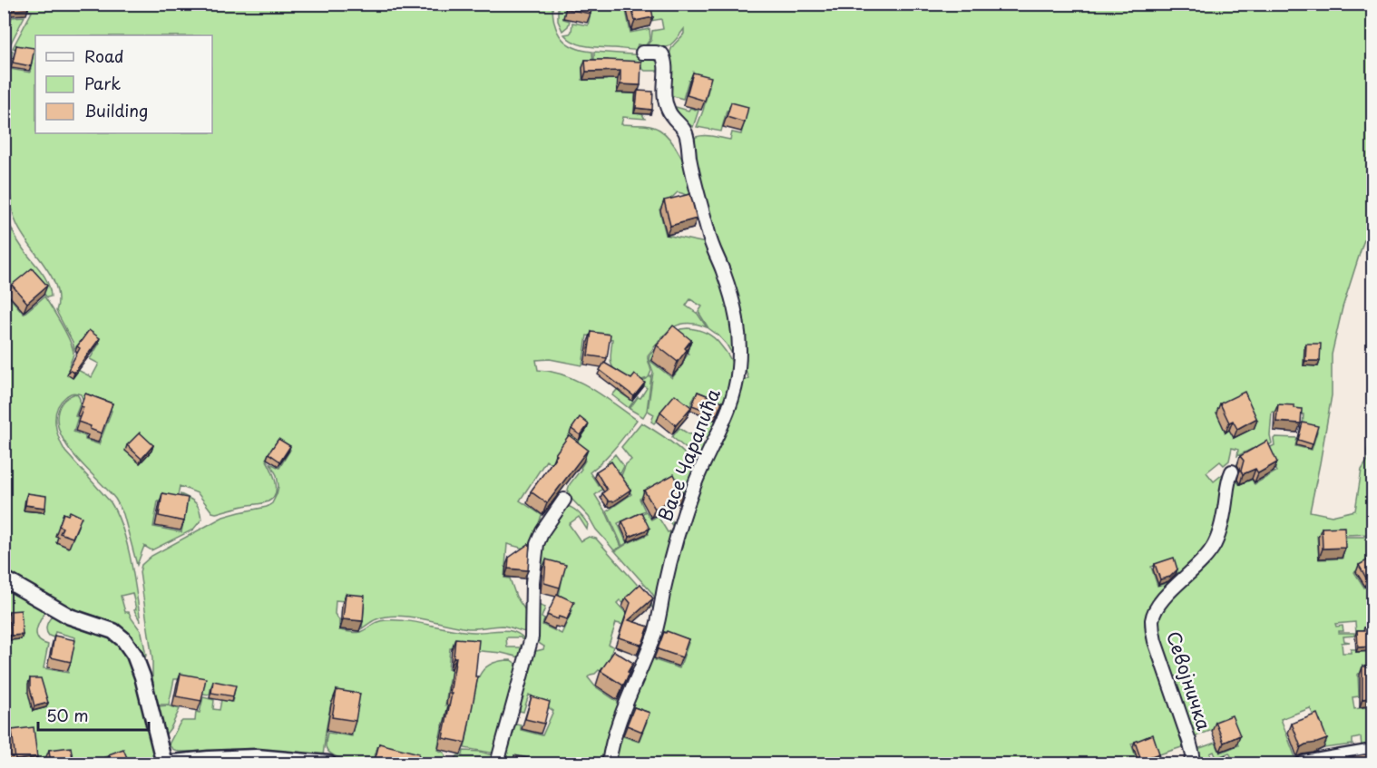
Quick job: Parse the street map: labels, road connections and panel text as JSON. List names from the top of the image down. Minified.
{"streets":{"street":["Васе Чарапића","Севојничка"]},"legend":["Road","Park","Building"],"scale_bar":"50 m"}
